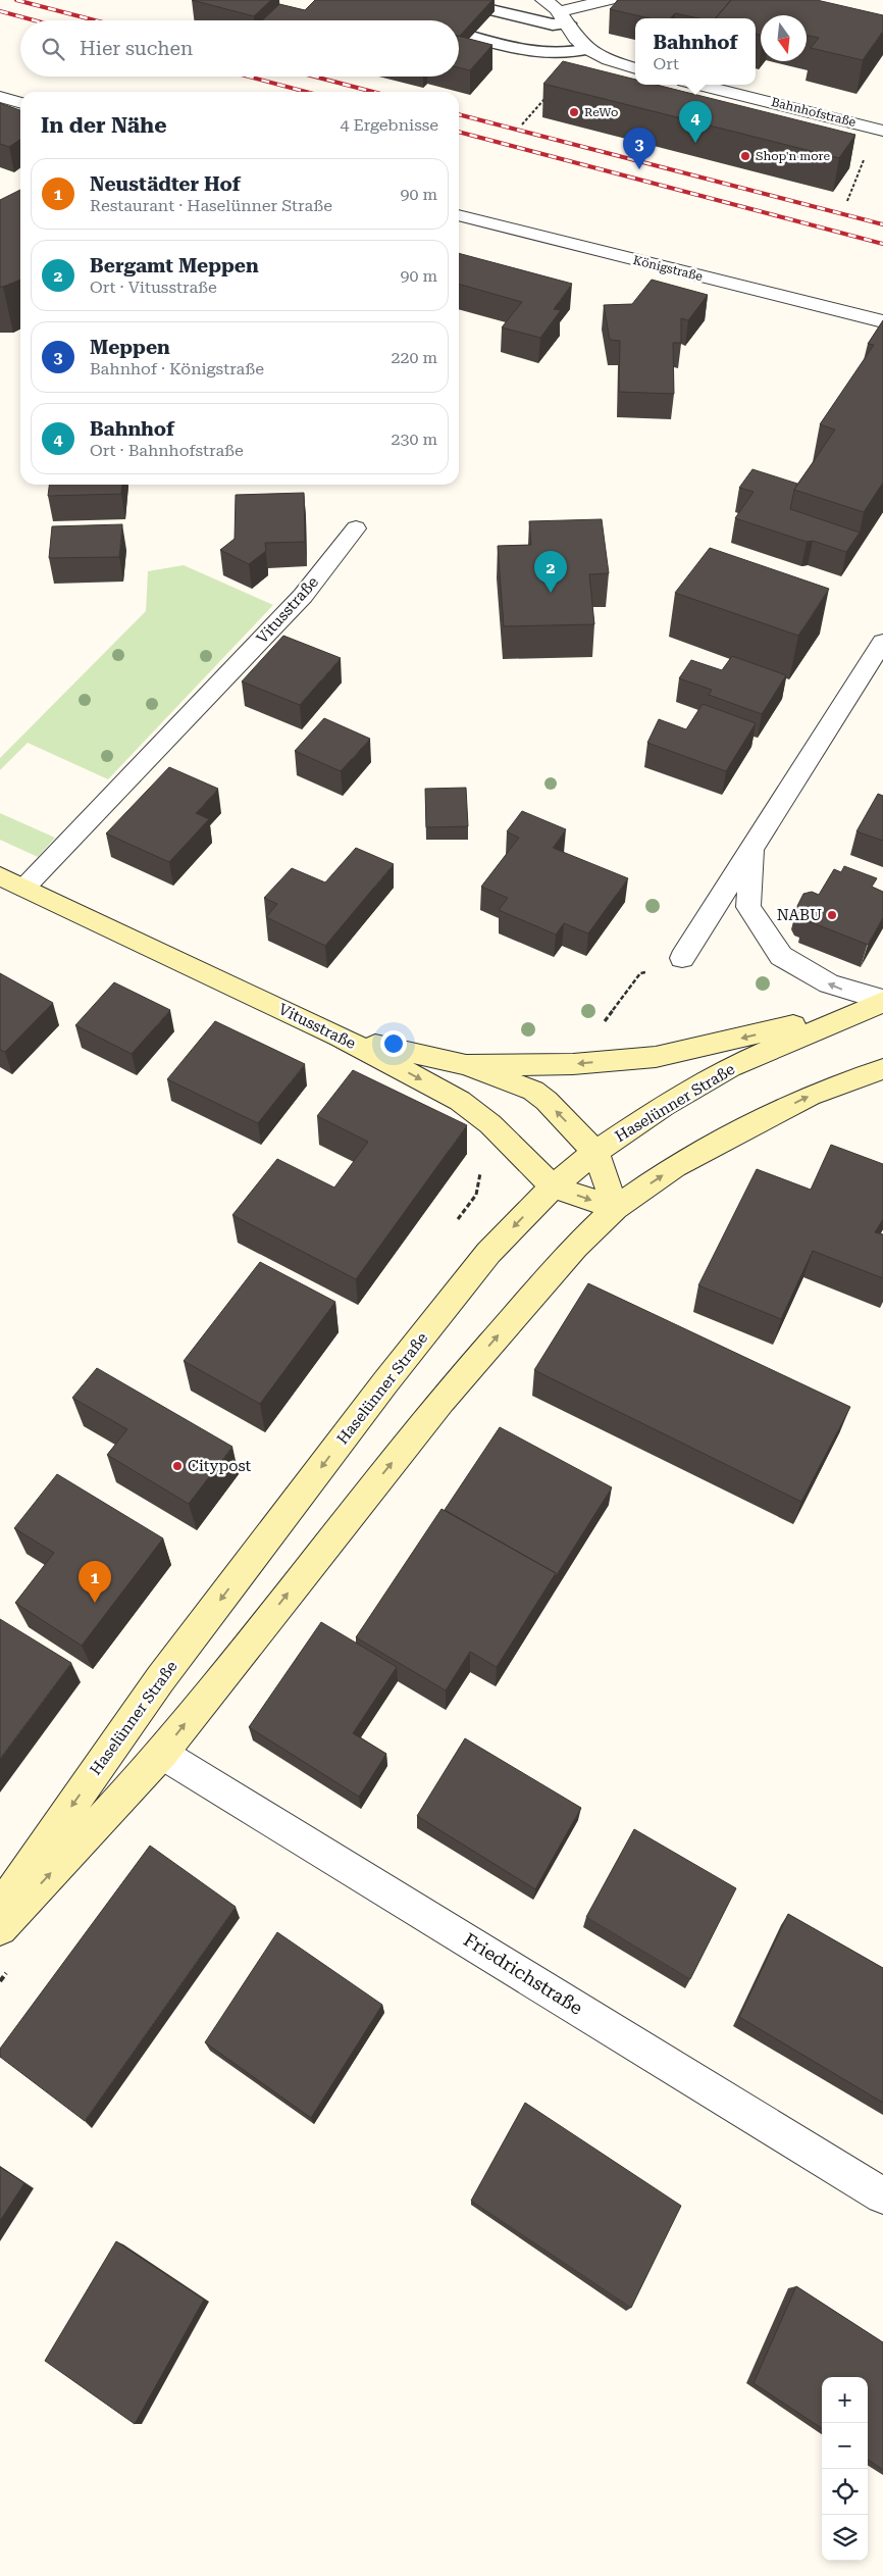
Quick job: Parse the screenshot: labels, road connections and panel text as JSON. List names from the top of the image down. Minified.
{"streets":{"street":["Bahnhofstraße","Königstraße","Vitusstraße","Haselünner Straße","Friedrichstraße"]},"crossings":[["Vitusstraße","Haselünner Straße"]],"places":["ReWo","Shop'n more","NABU","Citypost"],"north":"bottom","page":{"popup":["Bahnhof","Ort"],"search":"Hier suchen","heading":["In der Nähe","4 Ergebnisse"],"pins":["4","3","2","1"],"list":[{"mark":"1","name":"Neustädter Hof","note":"Restaurant · Haselünner Straße","value":"90 m"},{"mark":"2","name":"Bergamt Meppen","note":"Ort · Vitusstraße","value":"90 m"},{"mark":"3","name":"Meppen","note":"Bahnhof · Königstraße","value":"220 m"},{"mark":"4","name":"Bahnhof","note":"Ort · Bahnhofstraße","value":"230 m"}],"map_buttons":["+","−"]}}
